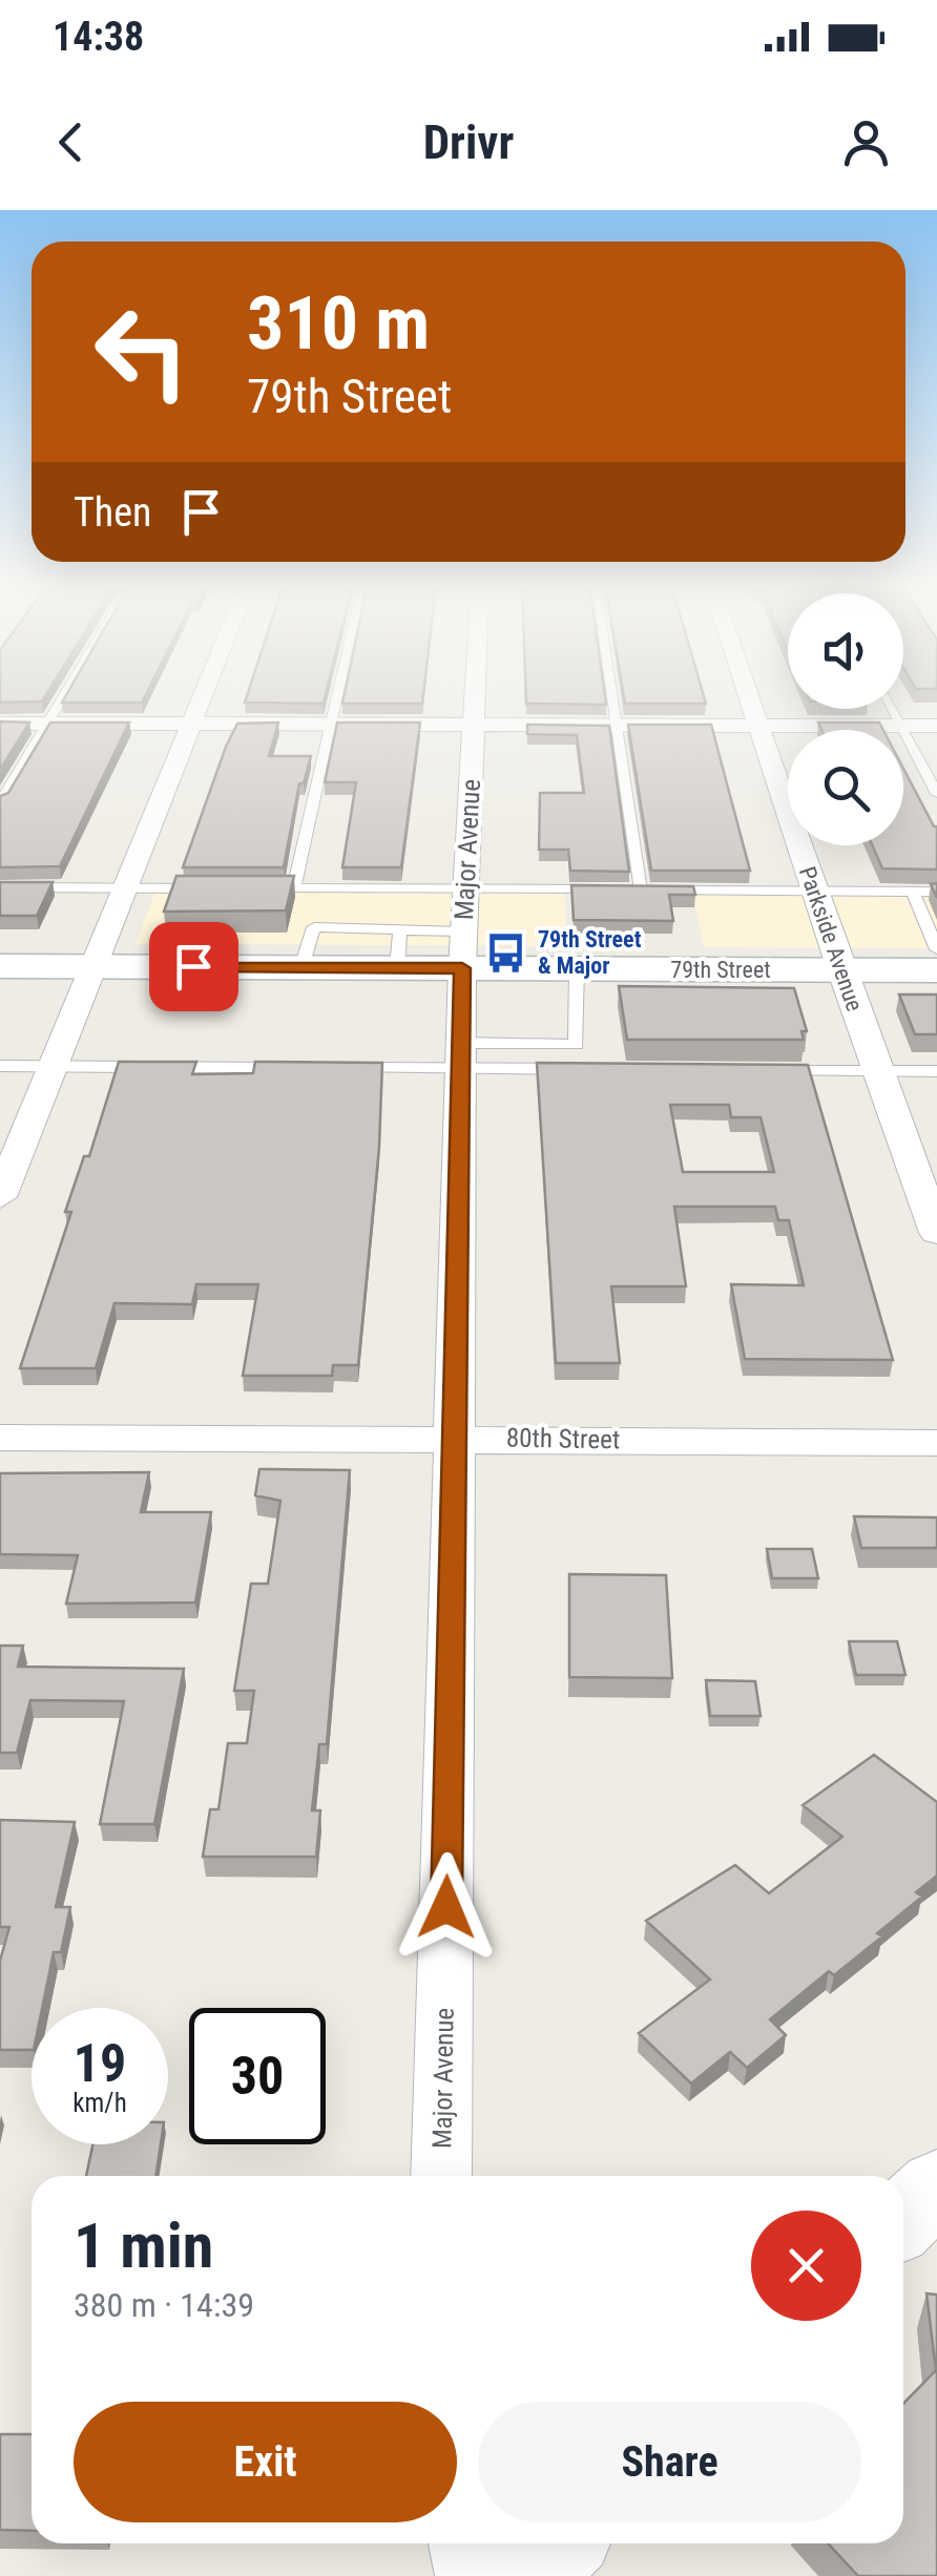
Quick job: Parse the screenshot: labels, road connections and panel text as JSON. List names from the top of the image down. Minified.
{"streets":{"main road":["79th Street"],"street":["Major Avenue","Parkside Avenue","80th Street"]},"crossings":[["Major Avenue","79th Street"],["Major Avenue","80th Street"],["Parkside Avenue","79th Street"]],"places":{"bus stop":["79th Street & Major"]},"page":{"status":"14:38","header":"Drivr","turn":["310 m","79th Street"],"then":"Then","speed":"19 km/h","limit":"30","heading":["1 min","380 m · 14:39"],"buttons":["Exit","Share"]}}
